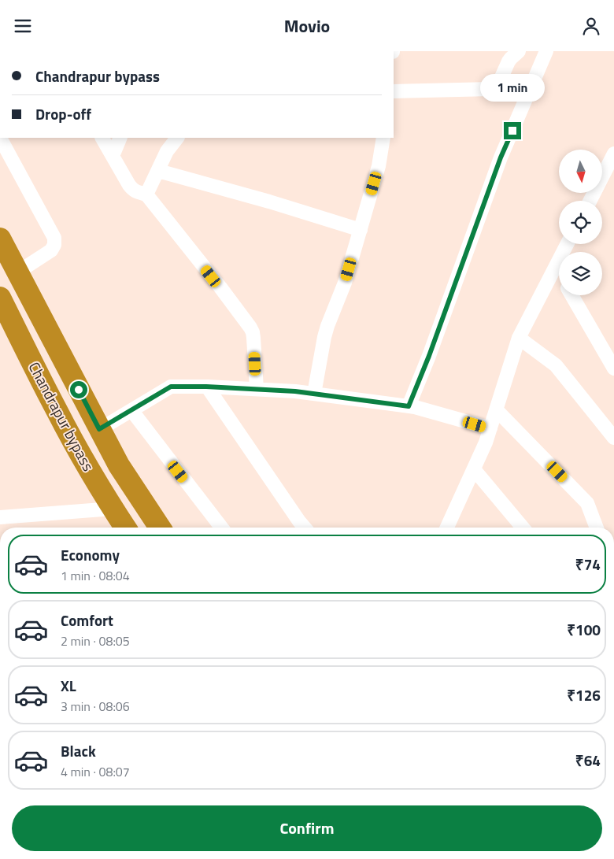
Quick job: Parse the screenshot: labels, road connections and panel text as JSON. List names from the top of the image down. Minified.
{"streets":{"highway":["Chandrapur bypass"]},"north":"bottom","page":{"header":"Movio","banner":["Chandrapur bypass","Drop-off"],"bubble":"1 min","list":[{"name":"Economy","note":"1 min · 08:04","value":"₹74"},{"name":"Comfort","note":"2 min · 08:05","value":"₹100"},{"name":"XL","note":"3 min · 08:06","value":"₹126"},{"name":"Black","note":"4 min · 08:07","value":"₹64"}],"buttons":"Confirm"}}
